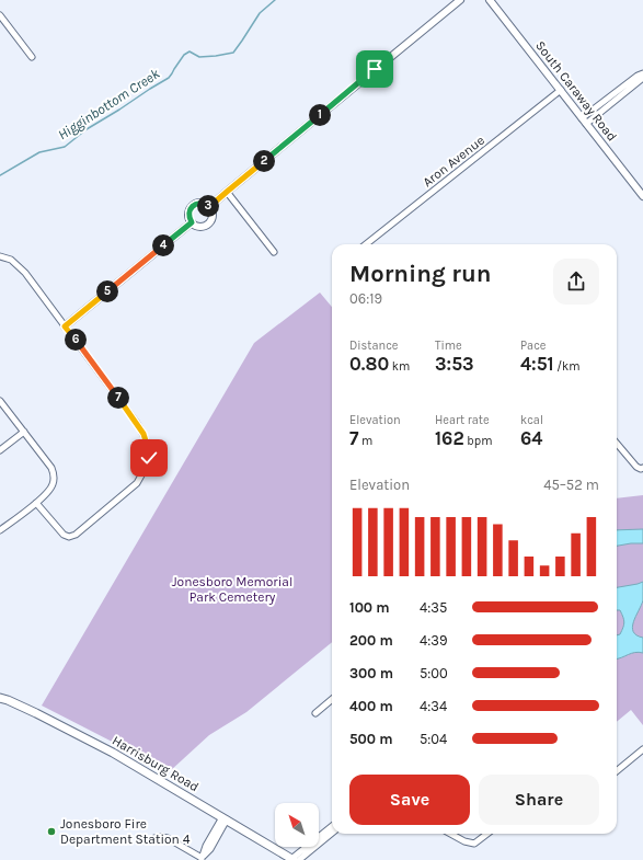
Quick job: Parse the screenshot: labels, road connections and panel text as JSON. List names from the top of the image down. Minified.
{"streets":{"main road":["Harrisburg Road"],"street":["South Caraway Road","Aron Avenue"]},"crossings":[["South Caraway Road","Aron Avenue"]],"water":["Higginbottom Creek"],"parks":["Jonesboro Memorial Park Cemetery"],"places":["Jonesboro Fire Department Station 4"],"north":"top left","page":{"pins":["1","2","3","4","5","6","7"],"heading":["Morning run","06:19"],"stats":[["Distance","0.80 km"],["Time","3:53"],["Pace","4:51 /km"],["Elevation","7 m"],["Heart rate","162 bpm"],["kcal","64"]],"chart":["Elevation","45–52 m"],"list":[{"name":"100 m","note":"4:35"},{"name":"200 m","note":"4:39"},{"name":"300 m","note":"5:00"},{"name":"400 m","note":"4:34"},{"name":"500 m","note":"5:04"}],"buttons":["Save","Share"]}}
